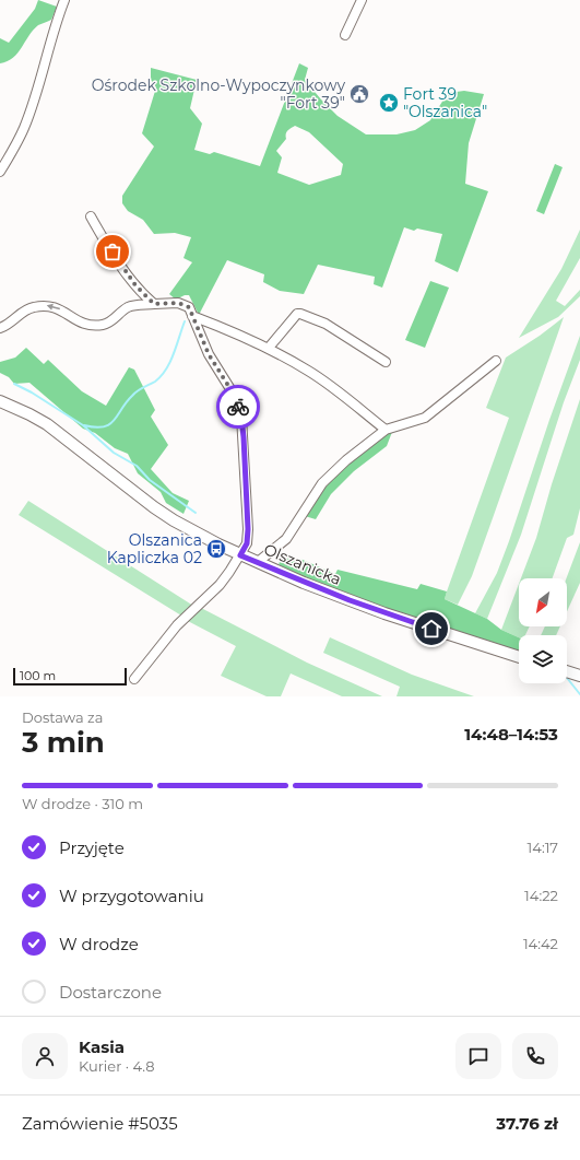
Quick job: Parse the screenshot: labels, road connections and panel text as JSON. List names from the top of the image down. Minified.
{"streets":{"street":["Olszanicka"]},"places":{"public building":["Ośrodek Szkolno-Wypoczynkowy \"Fort 39\""],"place":["Fort 39 \"Olszanica\""],"bus stop":["Olszanica Kapliczka 02"]},"scale_bar":"100 m","north":"bottom left","page":{"scale":"100 m","heading":["3 min","Dostawa za","14:48–14:53"],"panel":["Kasia","Kurier · 4.8","Zamówienie #5035","37.76 zł"],"bar":"W drodze · 310 m","list":[["Przyjęte","14:17"],["W przygotowaniu","14:22"],["W drodze","14:42"],"Dostarczone"]}}
